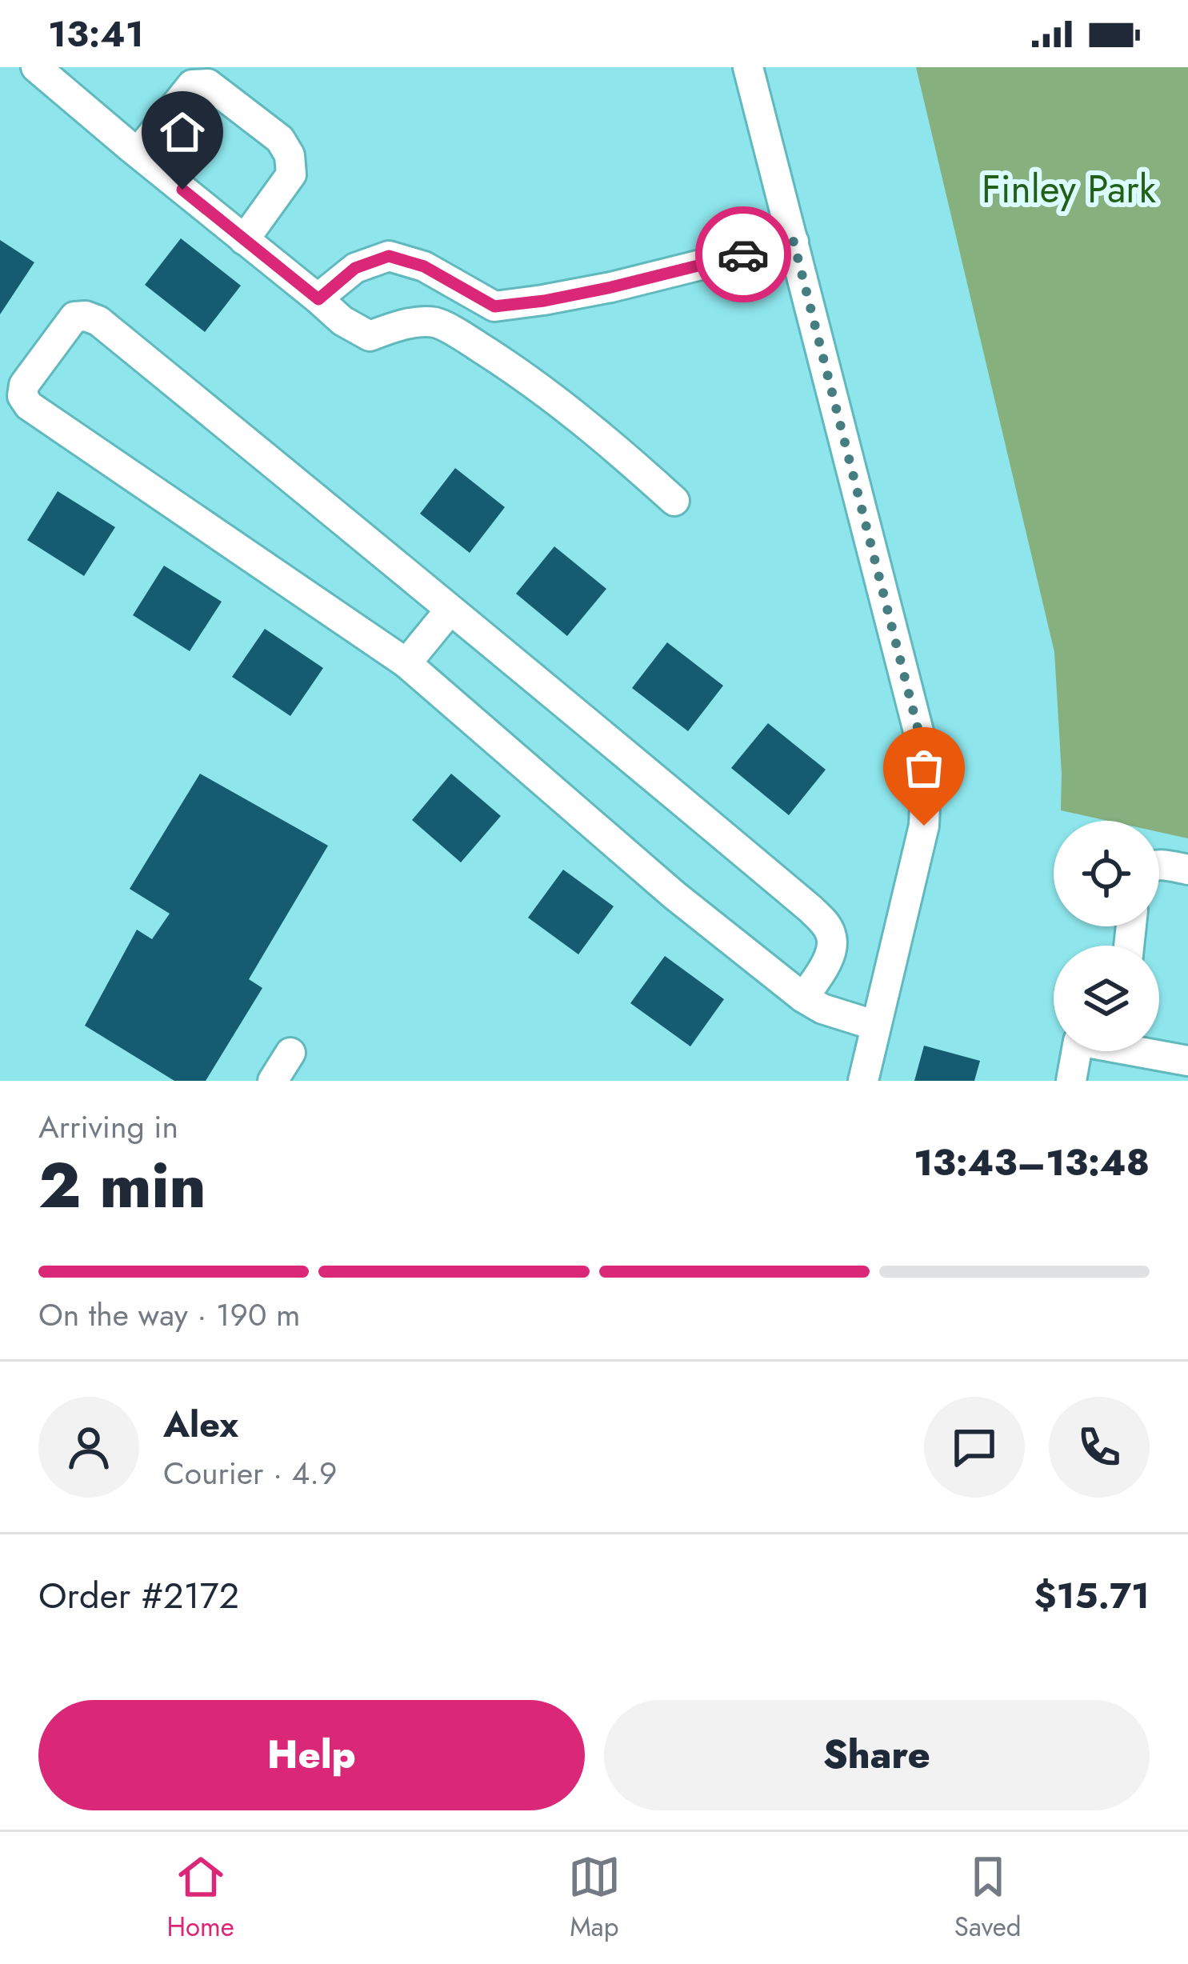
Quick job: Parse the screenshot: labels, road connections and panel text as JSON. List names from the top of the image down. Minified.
{"parks":["Finley Park"],"page":{"status":"13:41","heading":["2 min","Arriving in","13:43–13:48"],"panel":["Alex","Courier · 4.9","Order #2172","$15.71"],"bar":"On the way · 190 m","buttons":["Help","Share"],"tabs":["Home","Map","Saved"]}}
